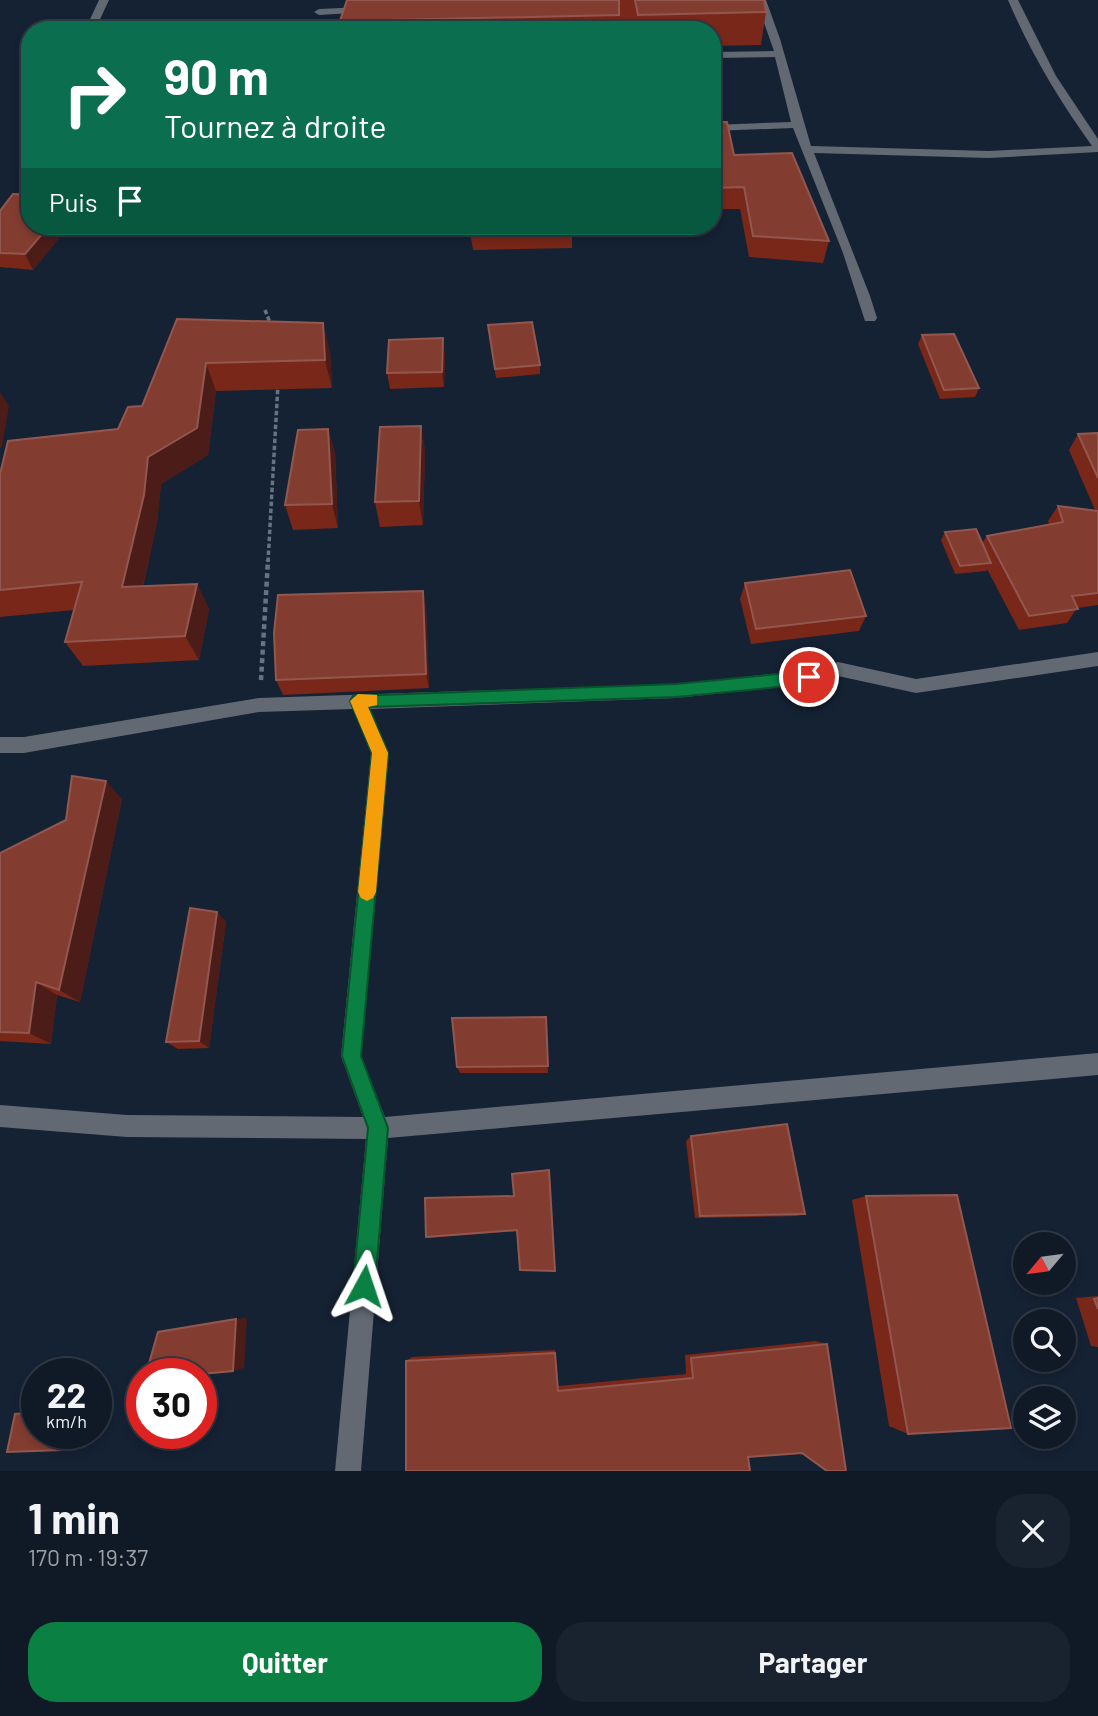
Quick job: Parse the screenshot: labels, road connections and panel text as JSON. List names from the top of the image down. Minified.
{"north":"bottom left","page":{"turn":["90 m","Tournez à droite"],"then":"Puis","speed":"22 km/h","limit":"30","heading":["1 min","170 m · 19:37"],"buttons":["Quitter","Partager"]}}
